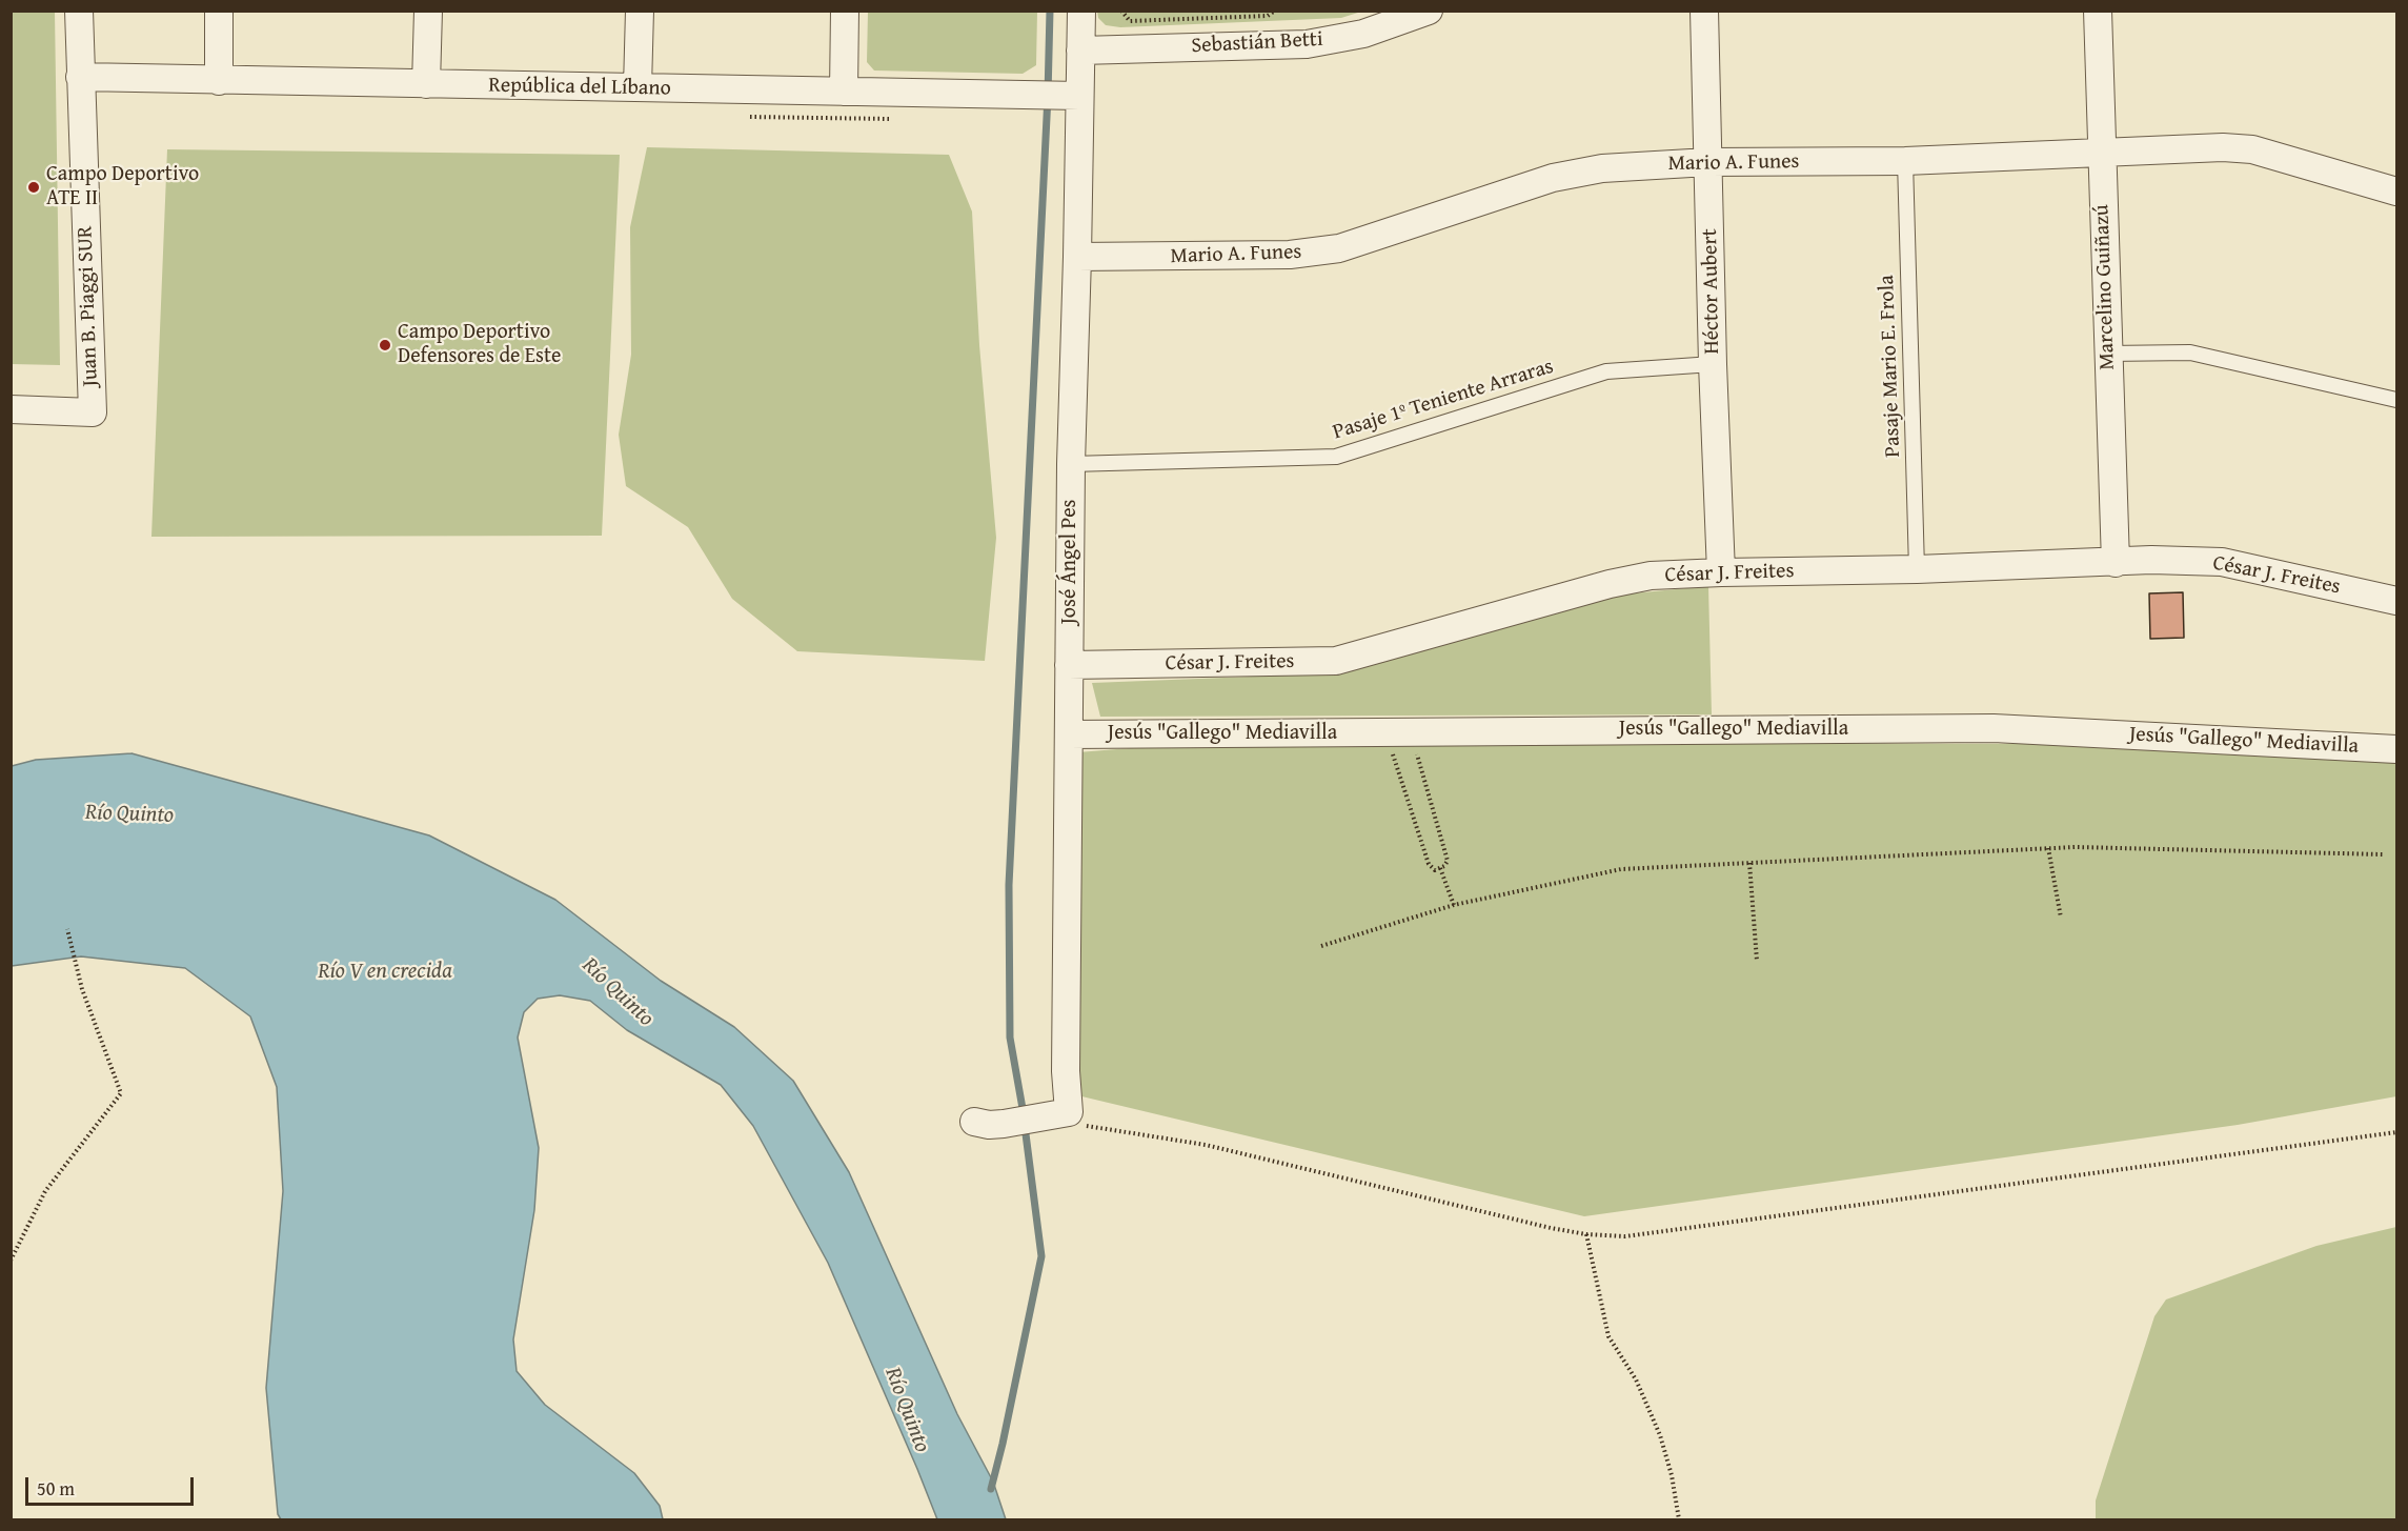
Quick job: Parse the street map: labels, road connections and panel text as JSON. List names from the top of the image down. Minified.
{"streets":{"street":["Sebastián Betti","República del Líbano","Mario A. Funes","Marcelino Guiñazú","Héctor Aubert","Juan B. Piaggi SUR","José Ángel Pes","César J. Freites","Jesús \"Gallego\" Mediavilla"],"lane":["Pasaje Mario E. Frola","Pasaje 1º Teniente Arraras"]},"crossings":[["Sebastián Betti","José Ángel Pes"],["República del Líbano","Juan B. Piaggi SUR"],["República del Líbano","José Ángel Pes"],["Mario A. Funes","Marcelino Guiñazú"],["Mario A. Funes","Héctor Aubert"],["Mario A. Funes","Pasaje Mario E. Frola"],["Mario A. Funes","José Ángel Pes"],["Marcelino Guiñazú","César J. Freites"],["Héctor Aubert","Pasaje 1º Teniente Arraras"],["Héctor Aubert","César J. Freites"],["Pasaje Mario E. Frola","César J. Freites"],["Pasaje 1º Teniente Arraras","José Ángel Pes"],["José Ángel Pes","César J. Freites"],["José Ángel Pes","Jesús \"Gallego\" Mediavilla"]],"water":["Río Quinto","Río V en crecida"],"places":["Campo Deportivo ATE II","Campo Deportivo Defensores de Este"],"scale_bar":"50 m"}
